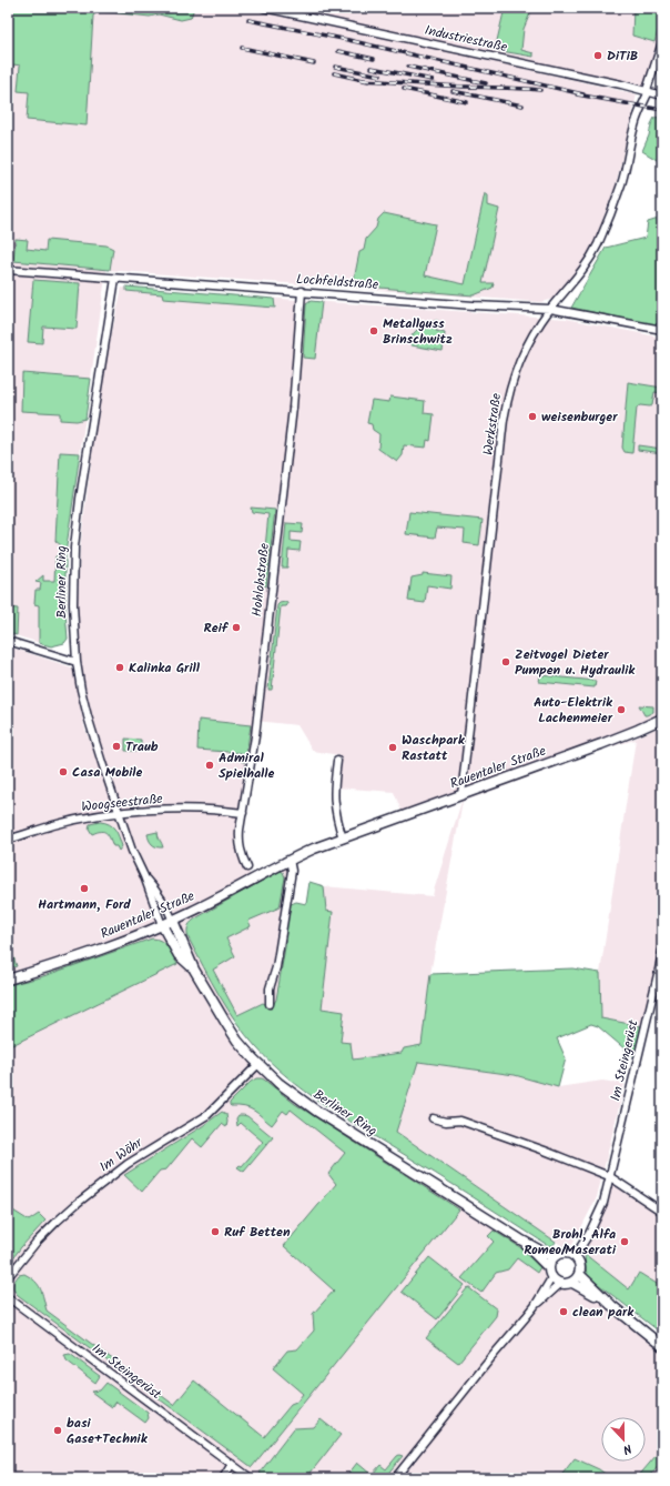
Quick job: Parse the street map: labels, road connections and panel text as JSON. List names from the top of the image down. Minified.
{"streets":{"street":["Industriestraße","Lochfeldstraße","Werkstraße","Hohlohstraße","Berliner Ring","Rauentaler Straße","Woogseestraße","Im Steingerüst","Im Wöhr"]},"crossings":[["Industriestraße","Werkstraße"],["Lochfeldstraße","Werkstraße"],["Lochfeldstraße","Hohlohstraße"],["Lochfeldstraße","Berliner Ring"],["Werkstraße","Rauentaler Straße"],["Hohlohstraße","Woogseestraße"],["Berliner Ring","Rauentaler Straße"],["Berliner Ring","Woogseestraße"],["Berliner Ring","Im Steingerüst"],["Berliner Ring","Im Wöhr"]],"places":["DiTiB","Metallguss Brinschwitz","weisenburger","Reif","Zeitvogel Dieter Pumpen u. Hydraulik","Kalinka Grill","Auto-Elektrik Lachenmeier","Traub","Waschpark Rastatt","Admiral Spielhalle","Casa Mobile","Hartmann, Ford","Ruf Betten","Brohl, Alfa Romeo/Maserati","clean park","basi Gase+Technik"],"north":"bottom"}
